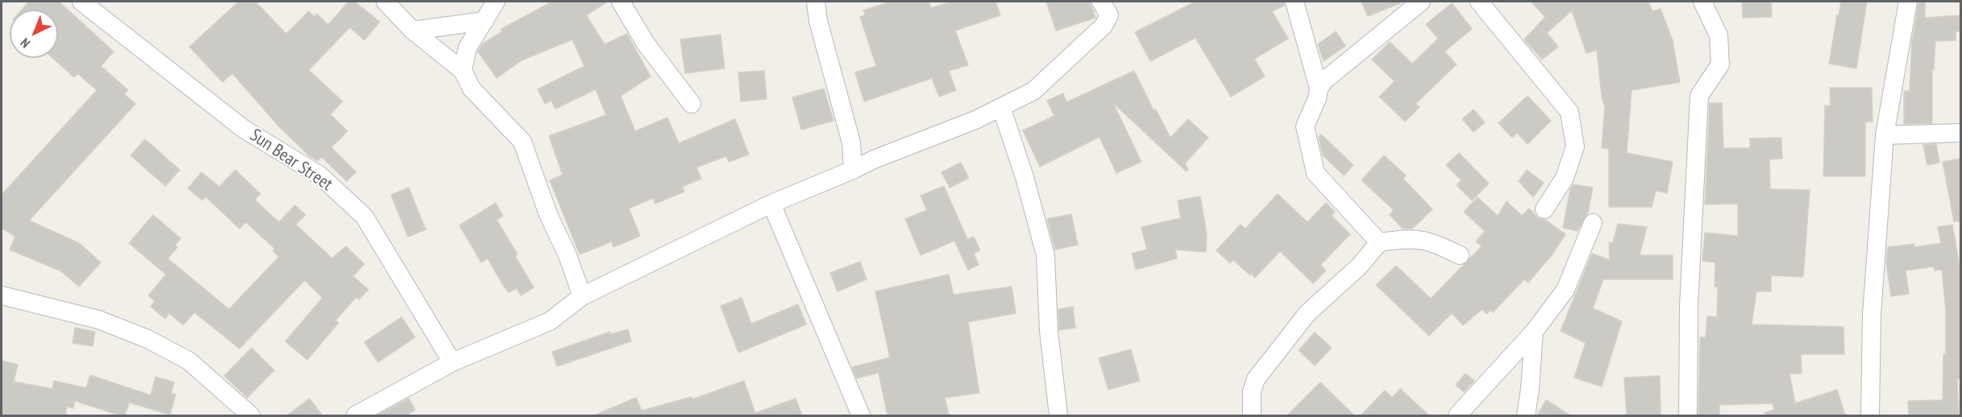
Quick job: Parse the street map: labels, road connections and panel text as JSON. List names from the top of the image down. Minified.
{"streets":{"street":["Sun Bear Street"]},"north":"bottom left"}
